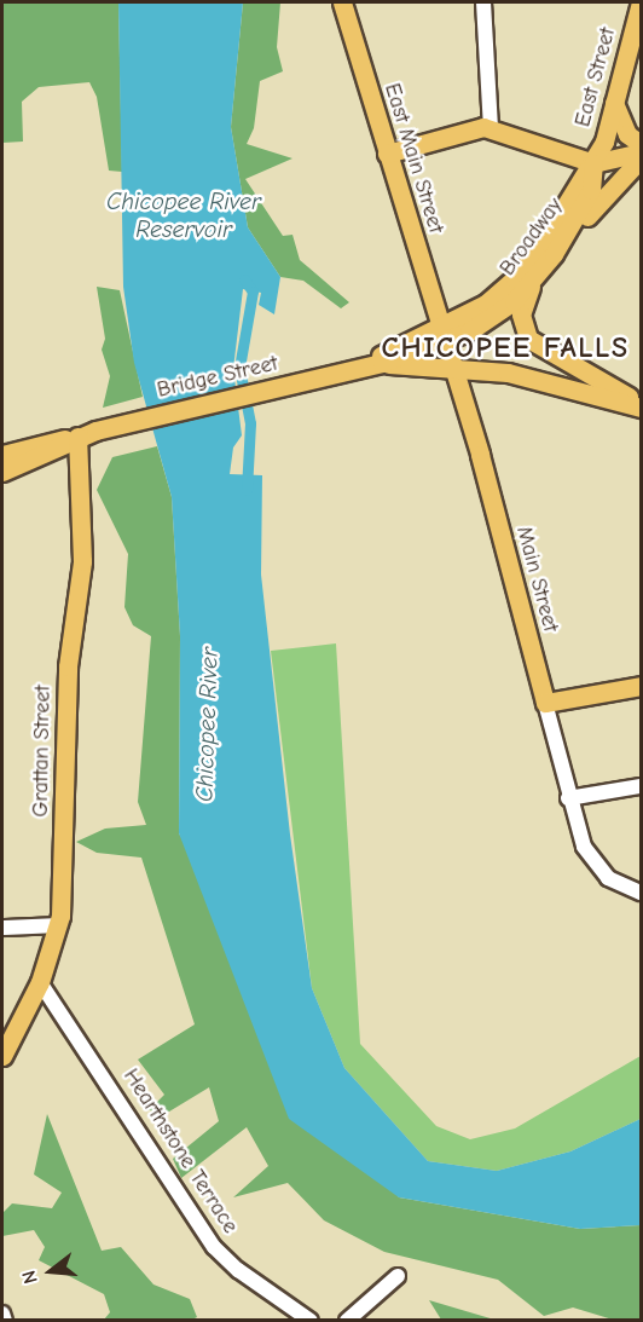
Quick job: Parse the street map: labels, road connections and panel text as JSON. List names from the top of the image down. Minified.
{"streets":{"main road":["East Street","East Main Street","Broadway","Bridge Street","Main Street","Grattan Street"],"street":["Hearthstone Terrace"]},"crossings":[["East Street","Broadway"],["East Main Street","Broadway"],["East Main Street","Bridge Street"],["East Main Street","Main Street"],["Broadway","Bridge Street"],["Broadway","Main Street"],["Bridge Street","Main Street"],["Bridge Street","Grattan Street"],["Grattan Street","Hearthstone Terrace"]],"districts":["CHICOPEE FALLS"],"water":["Chicopee River Reservoir","Chicopee River"],"north":"left"}
